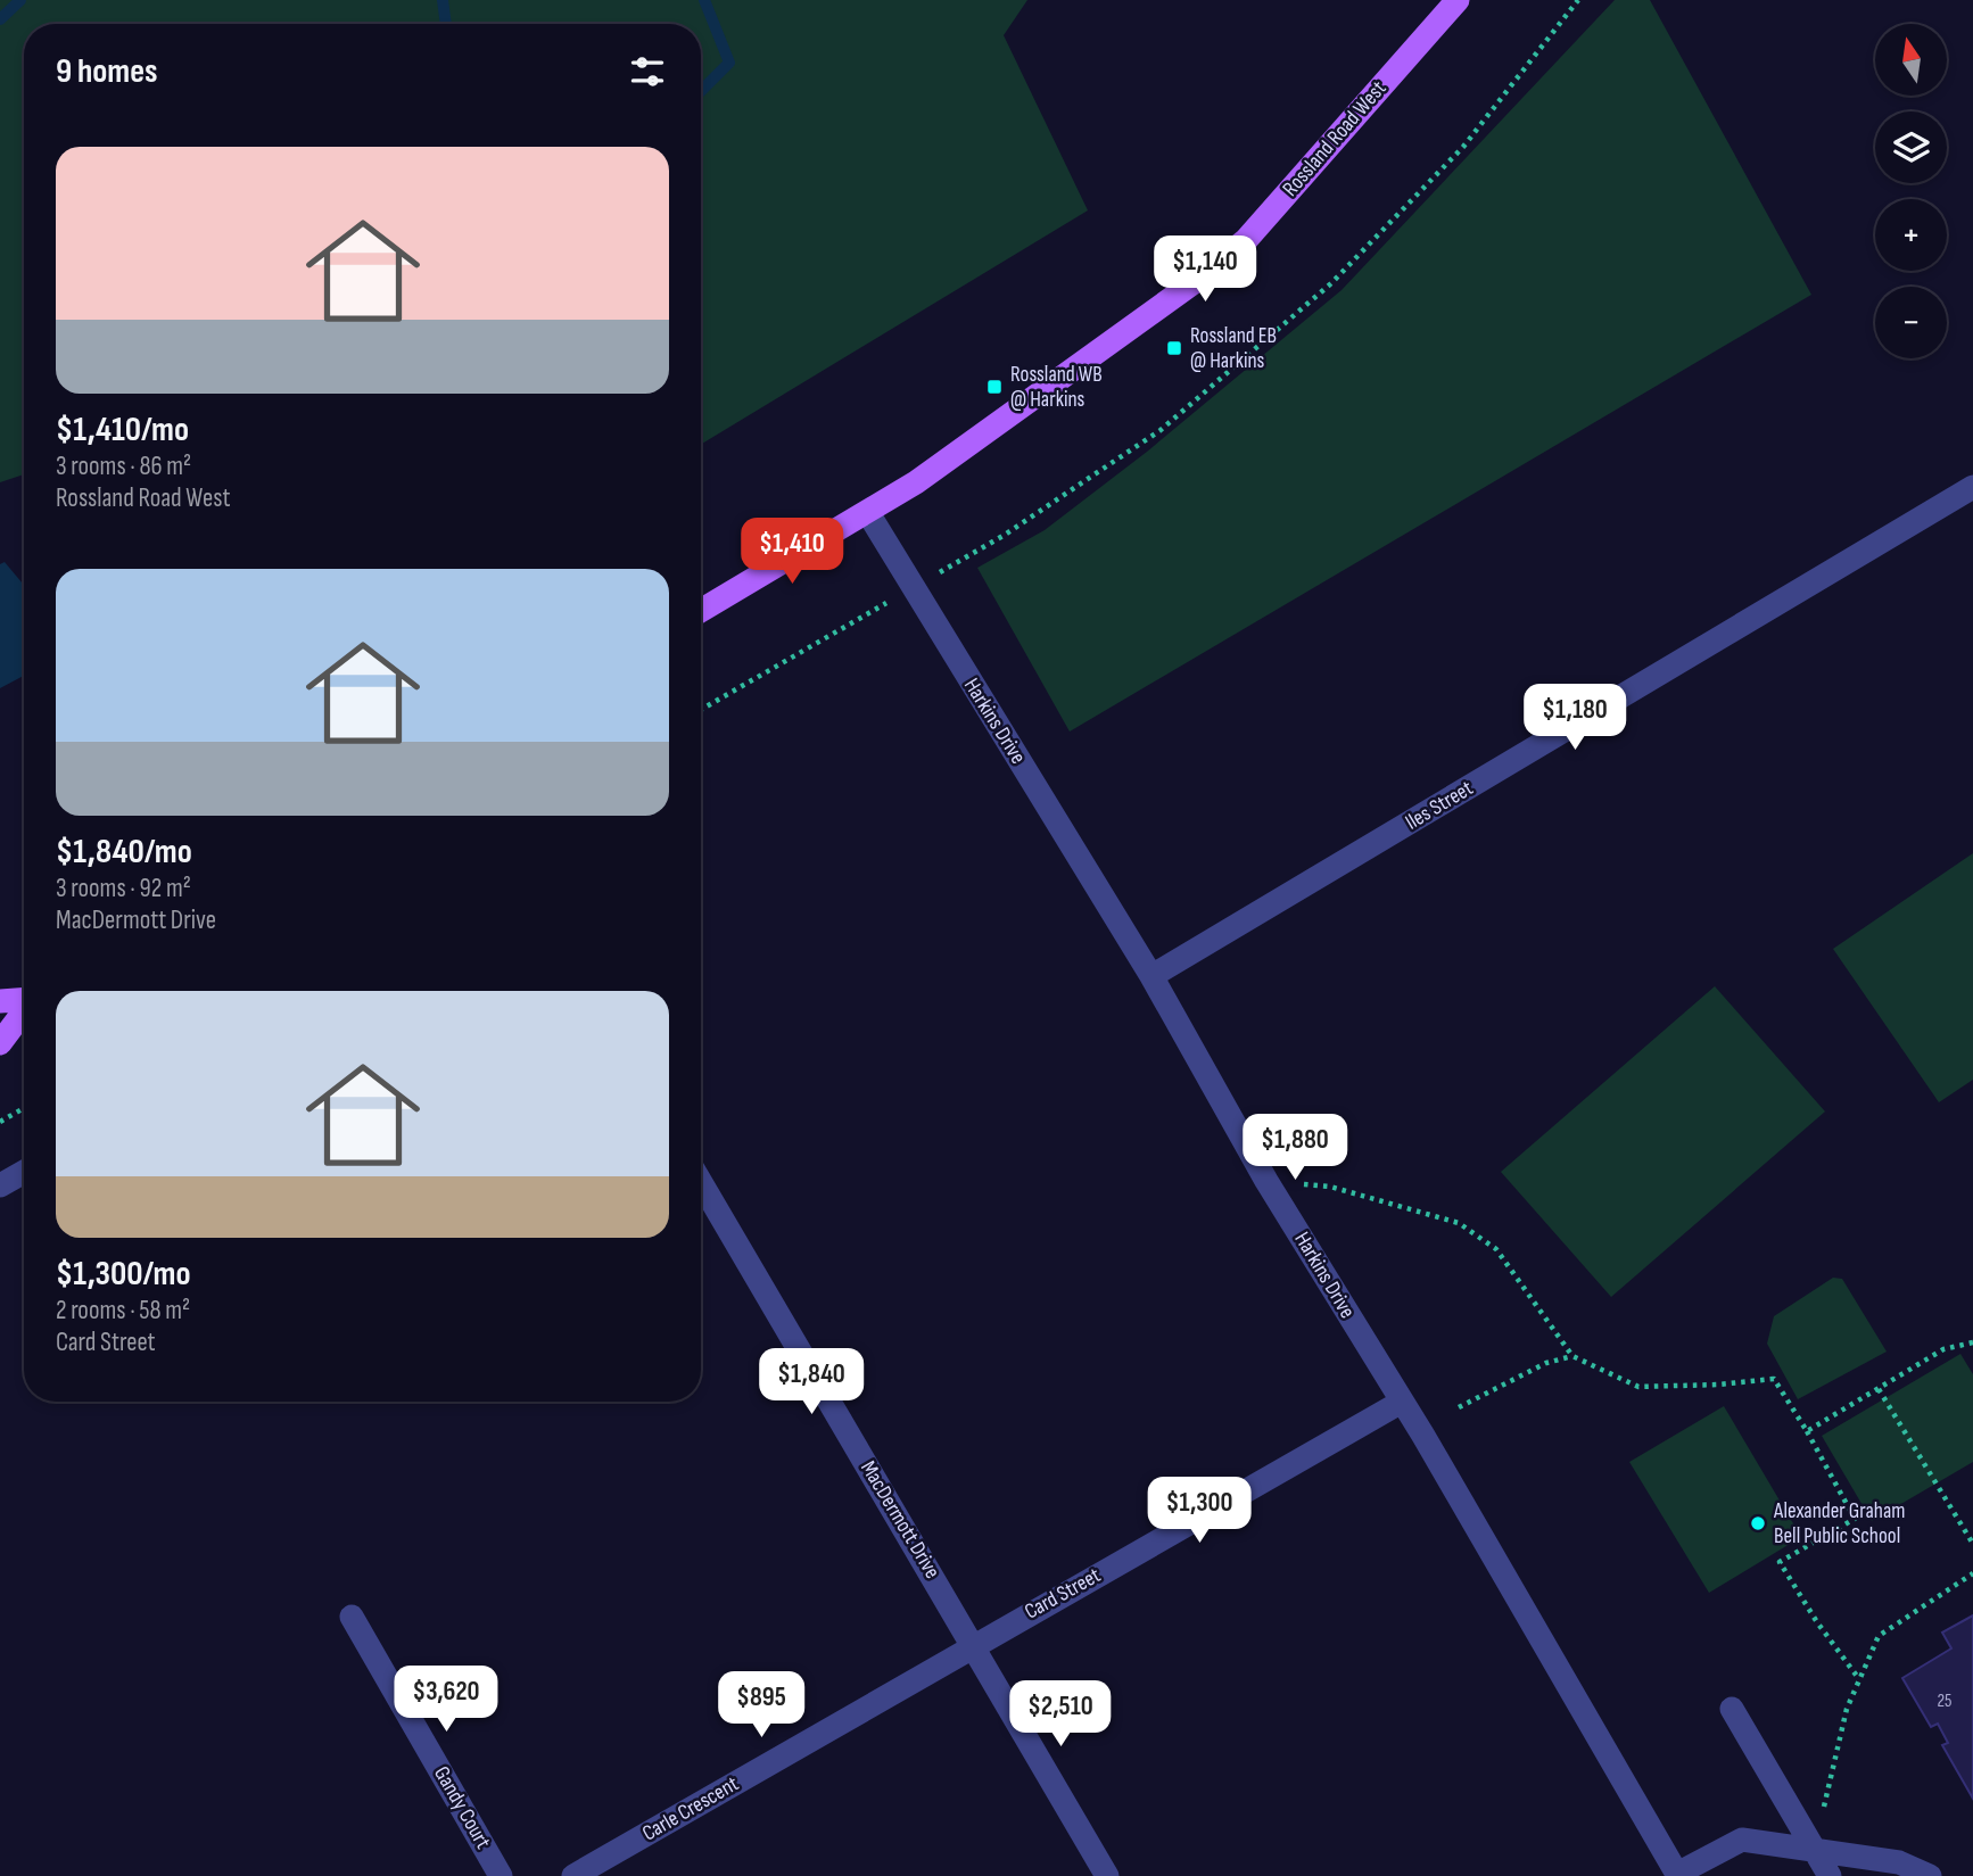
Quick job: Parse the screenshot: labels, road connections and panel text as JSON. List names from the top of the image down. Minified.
{"streets":{"main road":["Rossland Road West"],"street":["Harkins Drive","Iles Street","MacDermott Drive","Card Street","Gandy Court","Carle Crescent"]},"crossings":[["Rossland Road West","Harkins Drive"],["Harkins Drive","Iles Street"],["Harkins Drive","Card Street"],["MacDermott Drive","Card Street"],["MacDermott Drive","Carle Crescent"],["Card Street","Carle Crescent"]],"places":{"transit":["Rossland EB @ Harkins","Rossland WB @ Harkins"],"other":["Alexander Graham Bell Public School"]},"house_numbers":["25"],"north":"top","page":{"map_buttons":["+","−"],"heading":"9 homes","list":[{"name":"$1,410/mo","note":"3 rooms · 86 m² · Rossland Road West"},{"name":"$1,840/mo","note":"3 rooms · 92 m² · MacDermott Drive"},{"name":"$1,300/mo","note":"2 rooms · 58 m² · Card Street"}],"price":["$1,140","$1,410","$1,180","$1,880","$1,840","$1,300","$3,620","$895","$2,510"]}}
